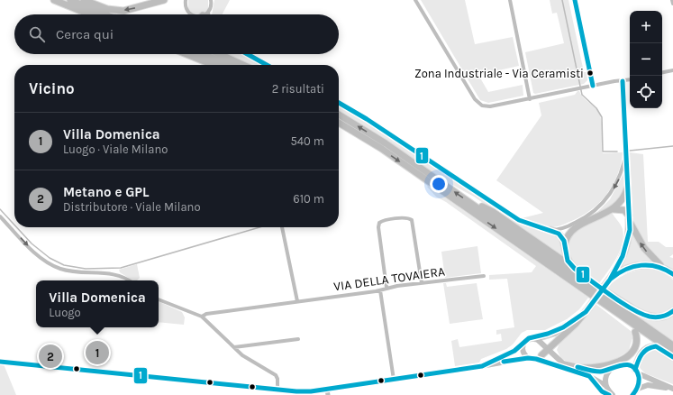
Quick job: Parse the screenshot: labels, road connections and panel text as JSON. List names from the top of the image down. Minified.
{"streets":{"street":["VIA DELLA TOVAIERA"]},"places":["Zona Industriale - Via Ceramisti"],"lines":["transit line 1"],"page":{"map_buttons":["+","−"],"search":"Cerca qui","heading":["Vicino","2 risultati"],"list":[{"mark":"1","name":"Villa Domenica","note":"Luogo · Viale Milano","value":"540 m"},{"mark":"2","name":"Metano e GPL","note":"Distributore · Viale Milano","value":"610 m"}],"popup":["Villa Domenica","Luogo"],"pins":["1","2"]}}
